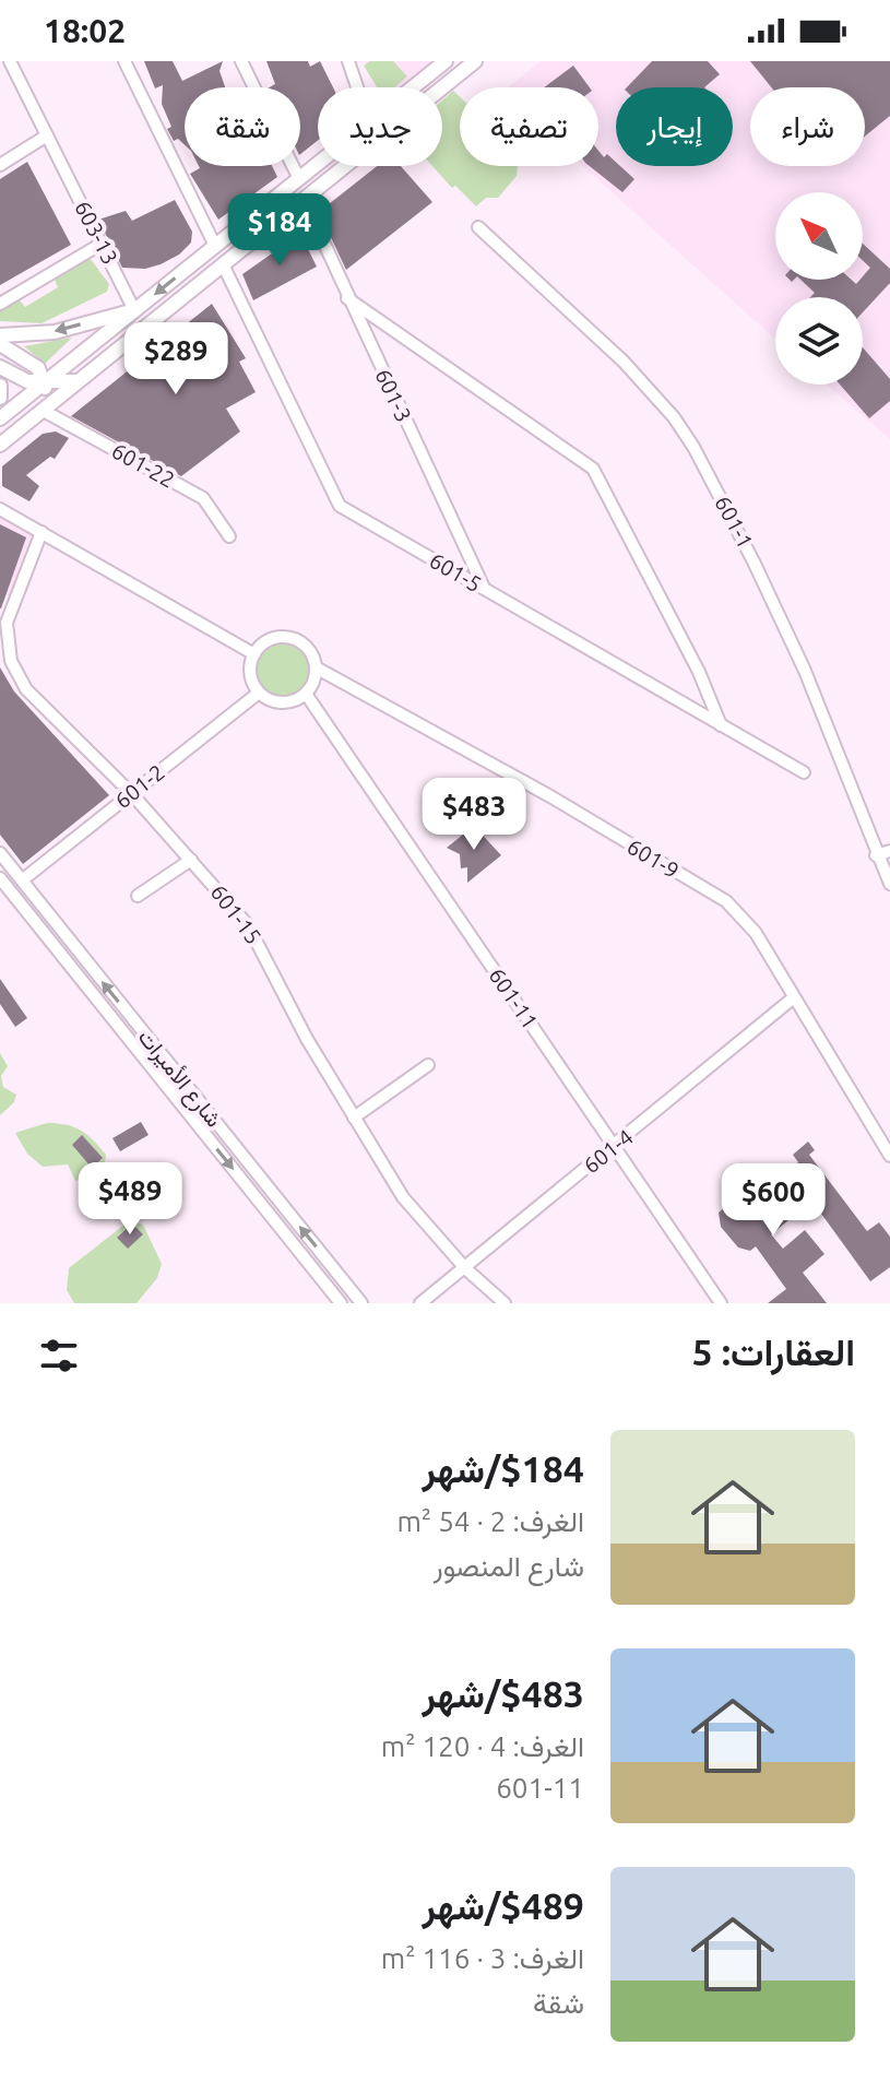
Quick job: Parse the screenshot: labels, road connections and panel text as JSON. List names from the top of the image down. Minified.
{"streets":{"street":["603-13","601-3","601-22","601-1","601-5","601-2","601-9","601-15","601-11","شارع الأميرات","601-4"]},"crossings":[["601-3","601-5"],["601-2","601-9"],["601-2","601-15"],["601-2","601-11"],["601-2","شارع الأميرات"],["601-9","601-11"],["601-9","601-4"],["601-15","601-4"],["601-11","601-4"]],"north":"top left","page":{"status":"18:02","chip":["شراء","إيجار","تصفية","جديد","شقة"],"price":["$184","$289","$483","$489","$600"],"heading":"العقارات: 5","list":[{"name":"$184/شهر","note":"الغرف: 2 · 54 m² · شارع المنصور"},{"name":"$483/شهر","note":"الغرف: 4 · 120 m² · 601-11"},{"name":"$489/شهر","note":"الغرف: 3 · 116 m² · شقة"}]}}
